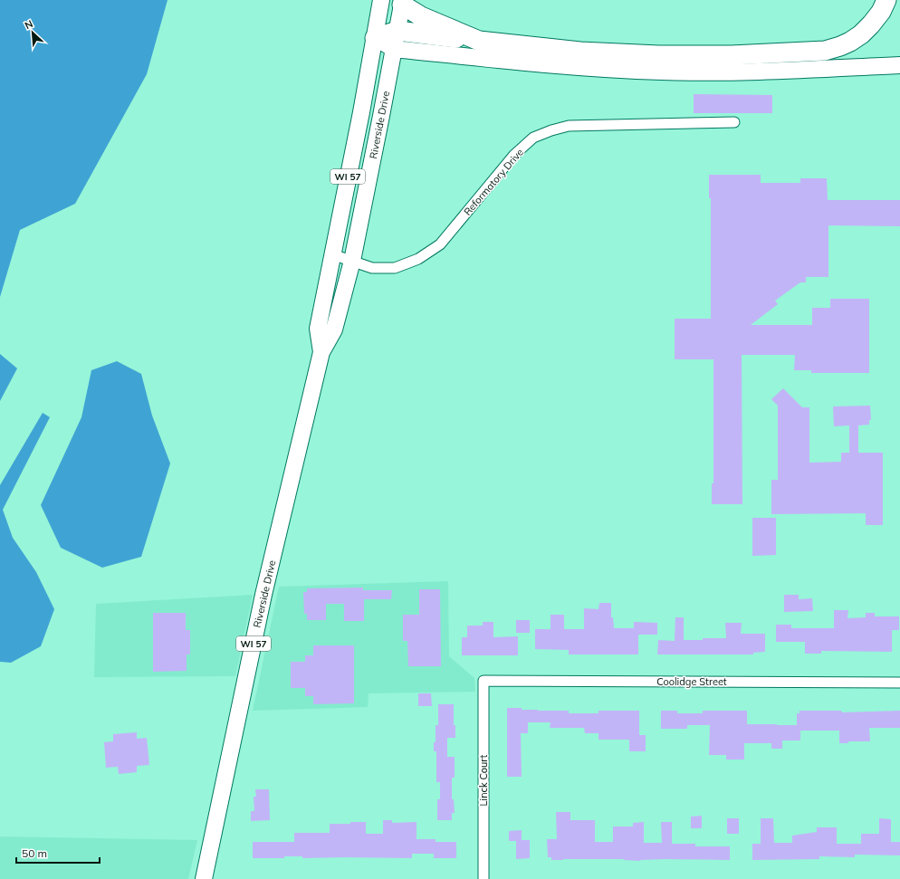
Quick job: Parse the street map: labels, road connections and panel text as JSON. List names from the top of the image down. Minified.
{"streets":{"main road":["Riverside Drive","WI 57"],"street":["Reformatory Drive","Coolidge Street","Linck Court"]},"crossings":[["Riverside Drive","Reformatory Drive"],["Coolidge Street","Linck Court"]],"scale_bar":"50 m","north":"top left"}
